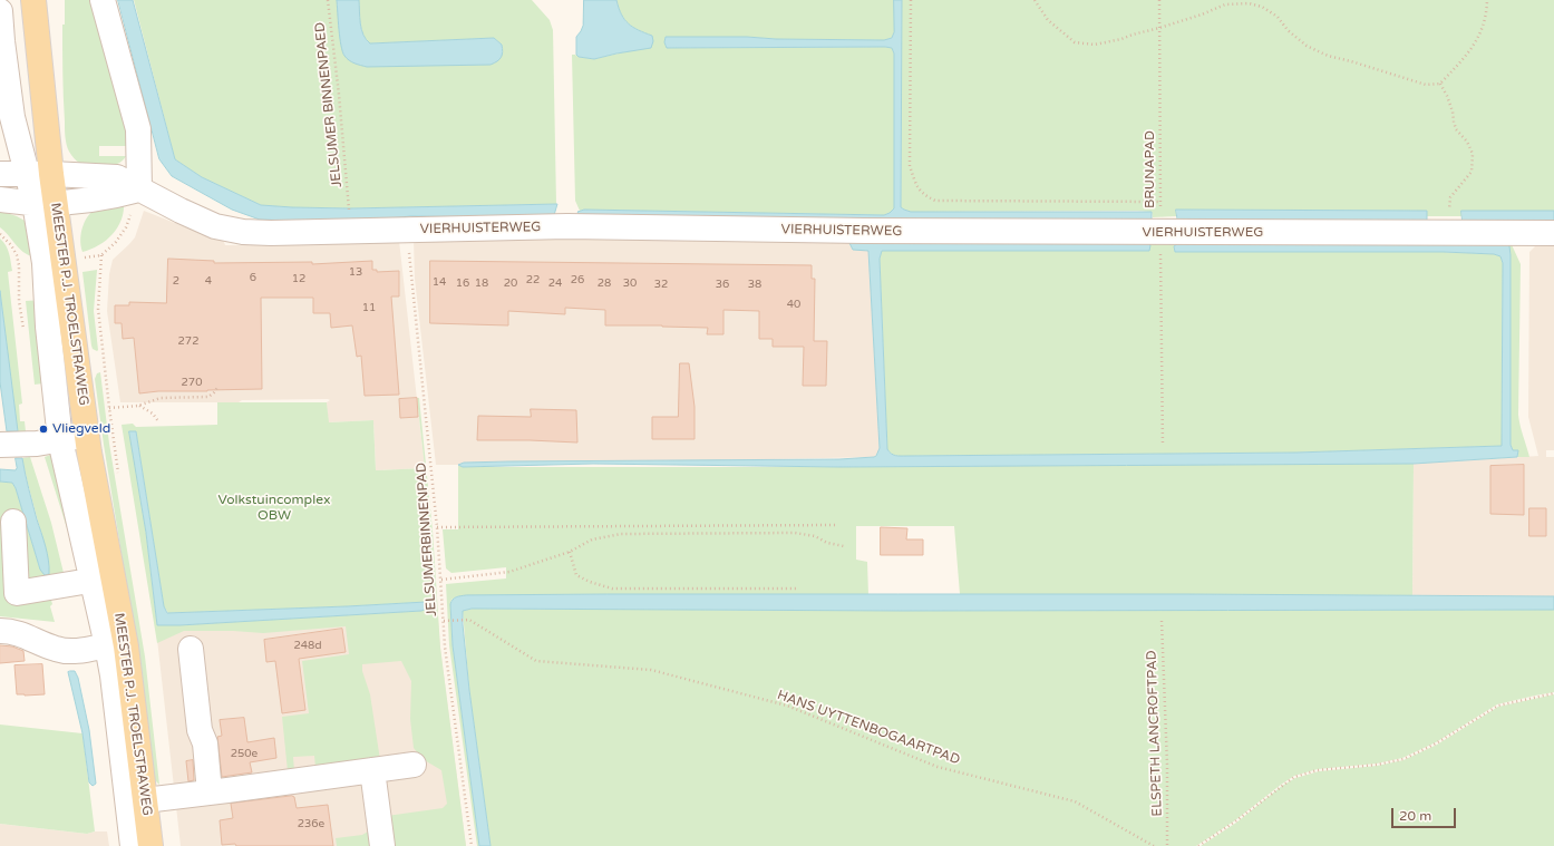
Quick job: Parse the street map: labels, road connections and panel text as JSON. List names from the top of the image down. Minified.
{"streets":{"main road":["MEESTER P.J. TROELSTRAWEG"],"street":["VIERHUISTERWEG"],"path":["JELSUMER BINNENPAED","BRUNAPAD","JELSUMERBINNENPAD","HANS UYTTENBOGAARTPAD","ELSPETH LANCROFTPAD"]},"crossings":[["BRUNAPAD","VIERHUISTERWEG"],["VIERHUISTERWEG","MEESTER P.J. TROELSTRAWEG"],["VIERHUISTERWEG","JELSUMERBINNENPAD"],["JELSUMERBINNENPAD","HANS UYTTENBOGAARTPAD"]],"parks":["Volkstuincomplex OBW"],"places":["Vliegveld"],"house_numbers":["13","6","12","22","26","2","4","14","16","18","20","24","28","30","32","36","38","40","11","272","270","248d","250e","236e"],"scale_bar":"20 m"}
